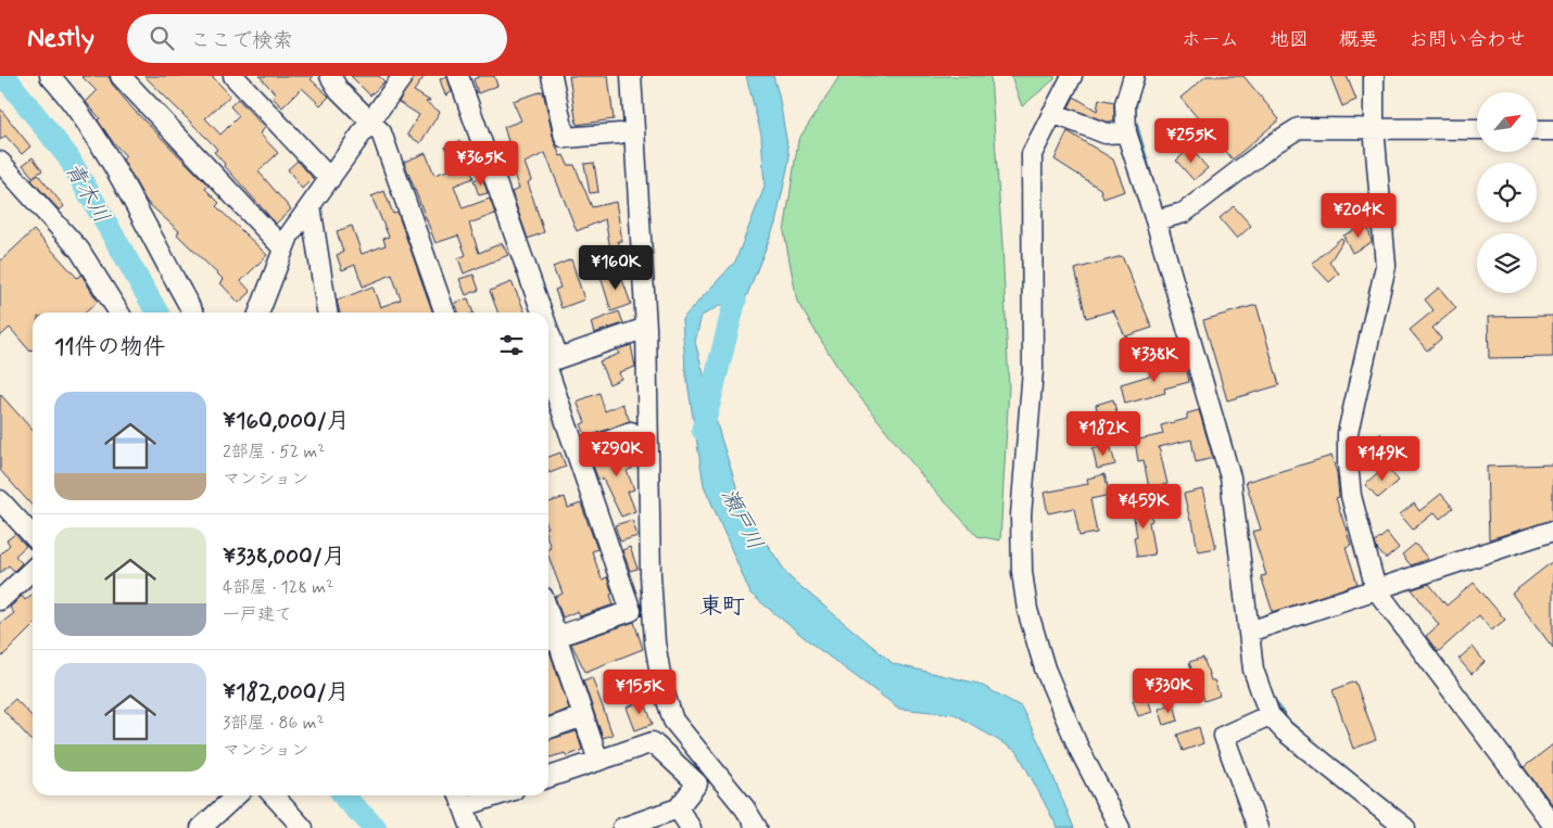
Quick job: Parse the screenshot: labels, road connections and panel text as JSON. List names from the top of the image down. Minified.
{"districts":["東町"],"water":["青木川","瀬戸川"],"north":"top right","page":{"header":"Nestly","search":"ここで検索","nav":["ホーム","地図","概要","お問い合わせ"],"price":["¥255K","¥365K","¥204K","¥160K","¥338K","¥182K","¥290K","¥149K","¥459K","¥330K","¥155K"],"heading":"11件の物件","list":[{"name":"¥160,000/月","note":"2部屋 · 52 m² · マンション"},{"name":"¥338,000/月","note":"4部屋 · 128 m² · 一戸建て"},{"name":"¥182,000/月","note":"3部屋 · 86 m² · マンション"}]}}
